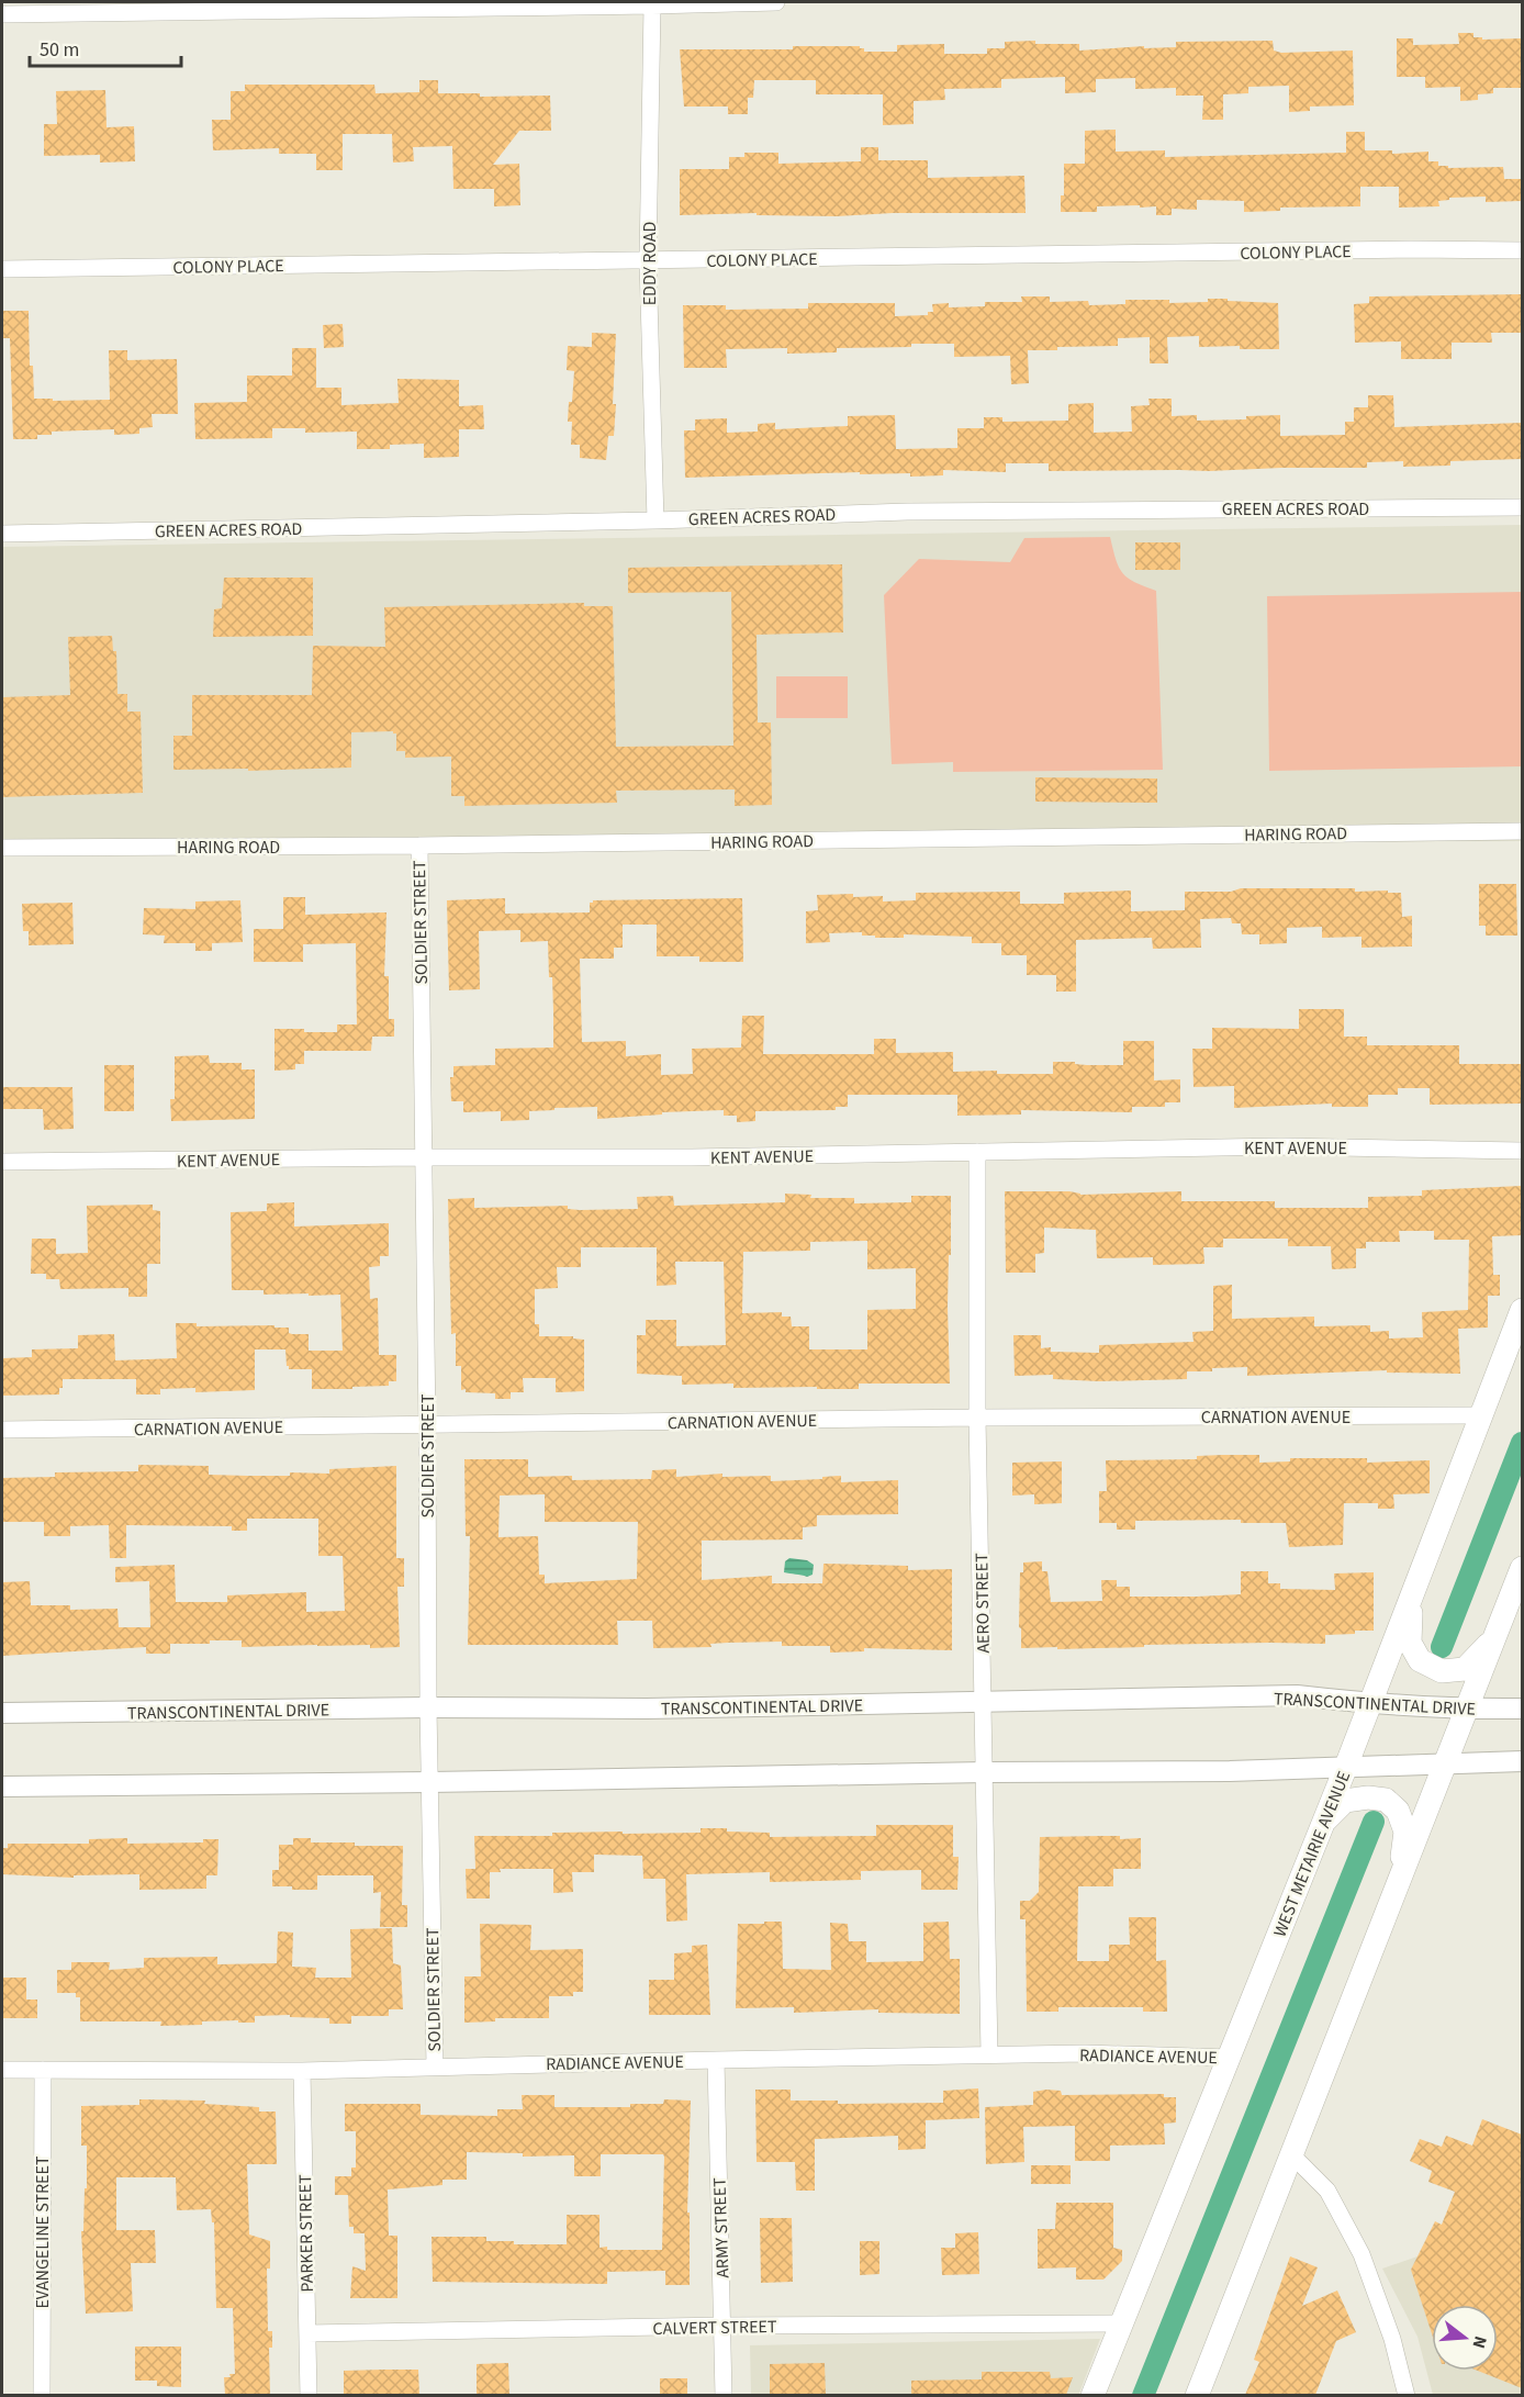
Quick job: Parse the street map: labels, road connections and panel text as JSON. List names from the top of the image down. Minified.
{"streets":{"main road":["WEST METAIRIE AVENUE"],"street":["COLONY PLACE","EDDY ROAD","GREEN ACRES ROAD","HARING ROAD","SOLDIER STREET","KENT AVENUE","CARNATION AVENUE","AERO STREET","TRANSCONTINENTAL DRIVE","RADIANCE AVENUE","ARMY STREET","EVANGELINE STREET","PARKER STREET","CALVERT STREET"]},"crossings":[["COLONY PLACE","EDDY ROAD"],["EDDY ROAD","GREEN ACRES ROAD"],["HARING ROAD","SOLDIER STREET"],["SOLDIER STREET","KENT AVENUE"],["SOLDIER STREET","CARNATION AVENUE"],["SOLDIER STREET","TRANSCONTINENTAL DRIVE"],["SOLDIER STREET","RADIANCE AVENUE"],["KENT AVENUE","AERO STREET"],["CARNATION AVENUE","AERO STREET"],["CARNATION AVENUE","WEST METAIRIE AVENUE"],["AERO STREET","TRANSCONTINENTAL DRIVE"],["AERO STREET","RADIANCE AVENUE"],["TRANSCONTINENTAL DRIVE","WEST METAIRIE AVENUE"],["WEST METAIRIE AVENUE","RADIANCE AVENUE"],["WEST METAIRIE AVENUE","CALVERT STREET"],["RADIANCE AVENUE","ARMY STREET"],["RADIANCE AVENUE","EVANGELINE STREET"],["RADIANCE AVENUE","PARKER STREET"],["ARMY STREET","CALVERT STREET"],["PARKER STREET","CALVERT STREET"]],"scale_bar":"50 m","north":"right"}
